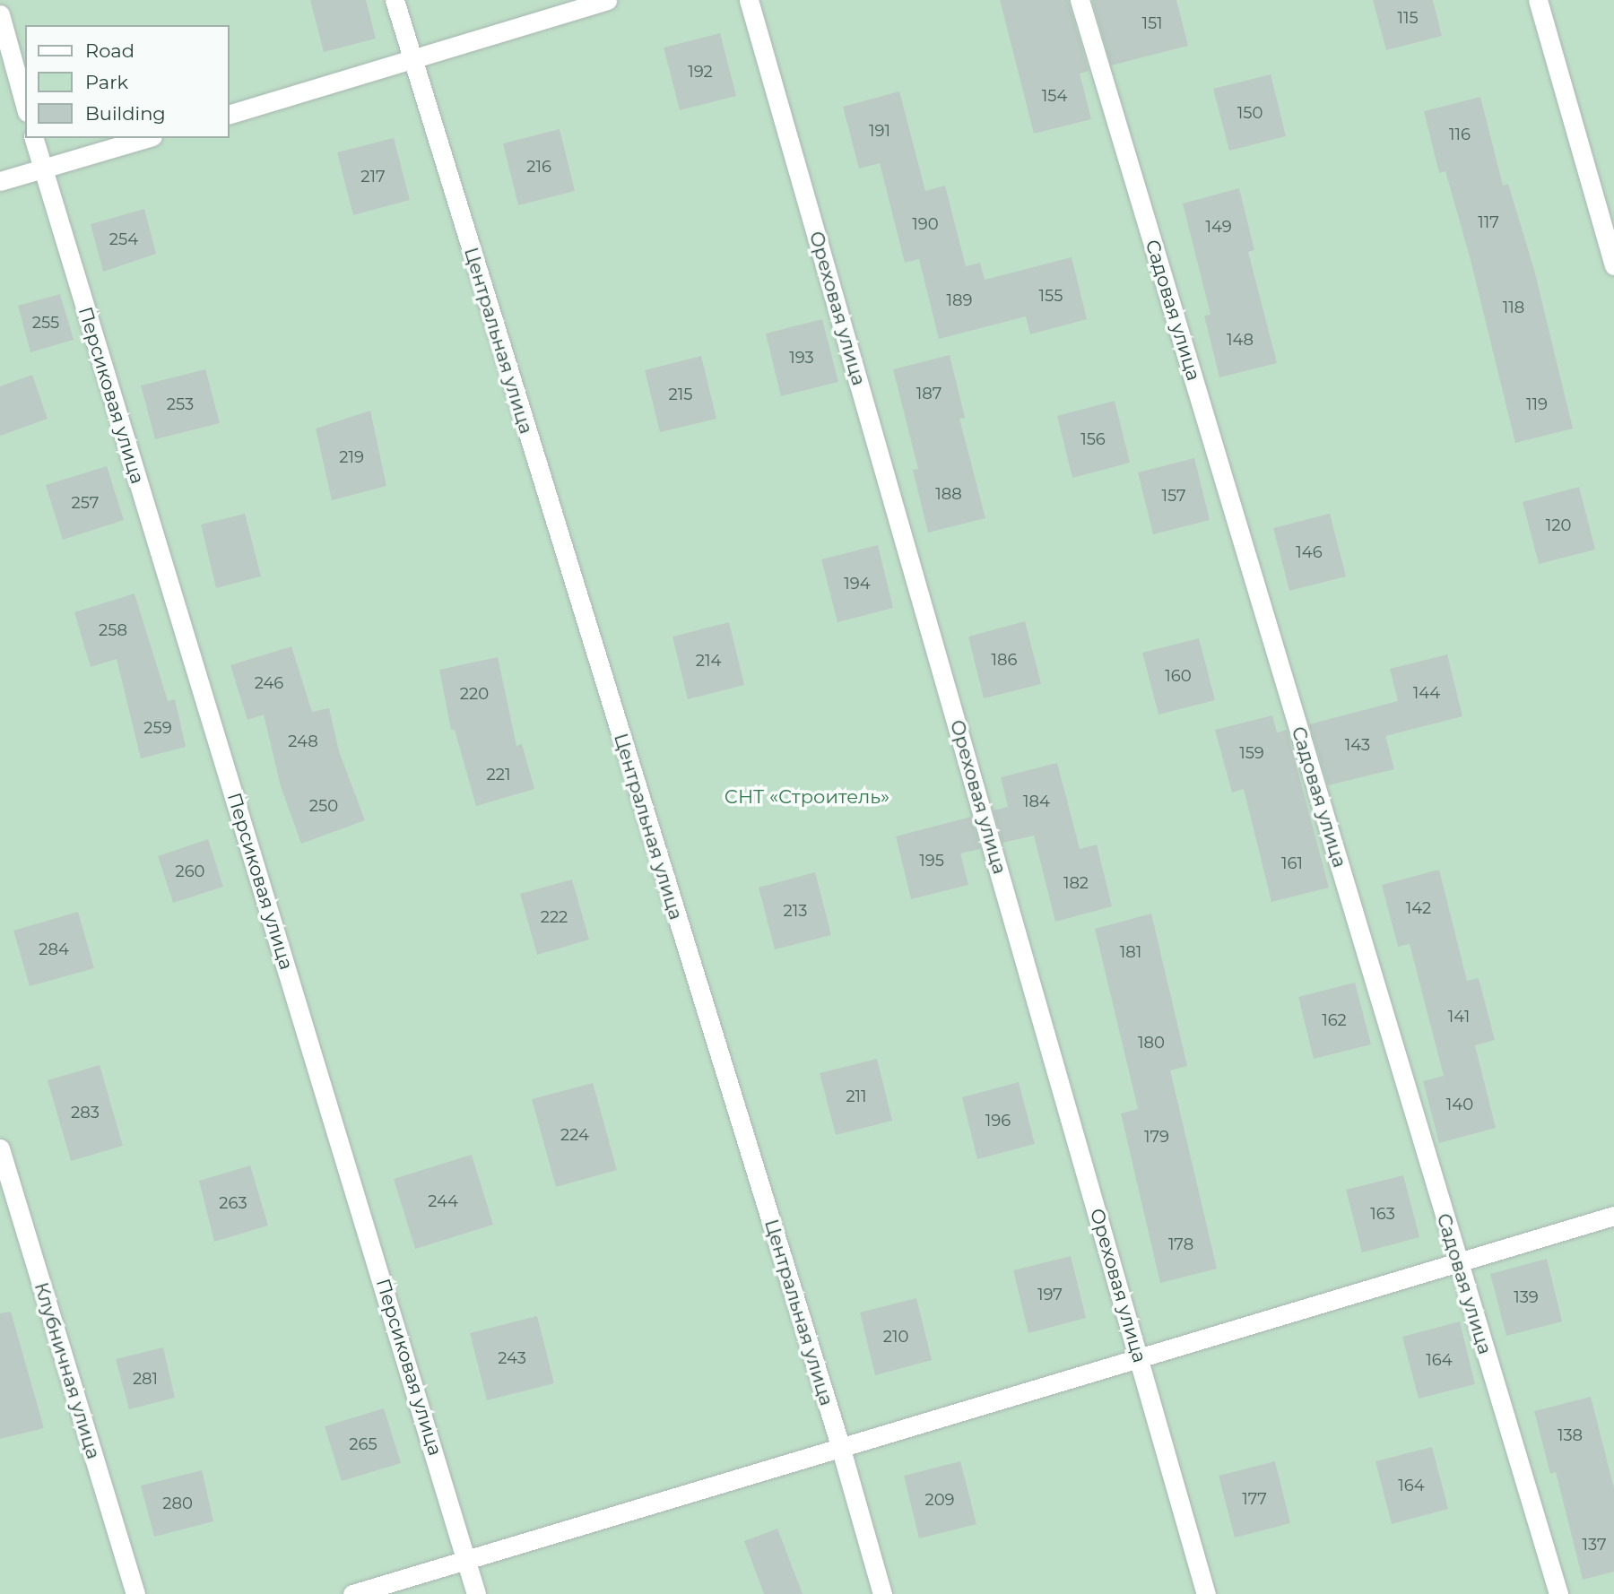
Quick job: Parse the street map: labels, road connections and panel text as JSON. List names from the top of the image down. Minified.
{"streets":{"street":["Ореховая улица","Садовая улица","Центральная улица","Персиковая улица","Клубничная улица"]},"parks":["СНТ «Строитель»"],"house_numbers":["115","151","192","154","150","191","116","216","217","117","190","149","254","155","189","118","255","148","193","187","215","253","119","156","219","188","157","257","120","146","194","258","186","214","160","246","144","220","259","248","143","159","221","184","250","195","161","260","182","142","213","222","284","181","141","162","180","211","140","283","196","224","179","244","263","163","178","197","139","210","243","164","281","138","265","164","177","209","280","137"],"legend":["Road","Park","Building"]}
